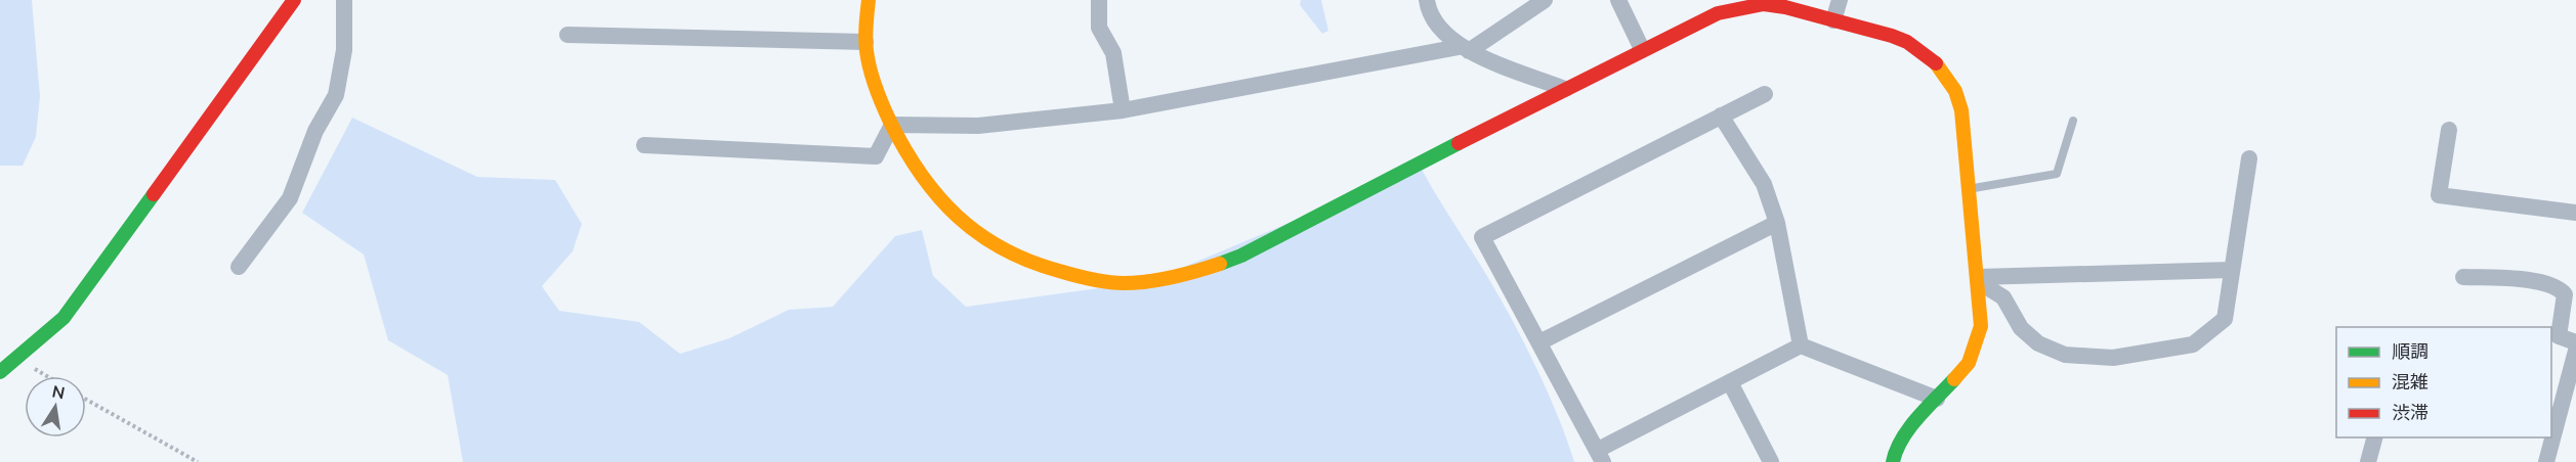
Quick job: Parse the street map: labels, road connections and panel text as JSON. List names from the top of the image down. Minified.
{"legend":["順調","混雑","渋滞"],"north":"top"}
